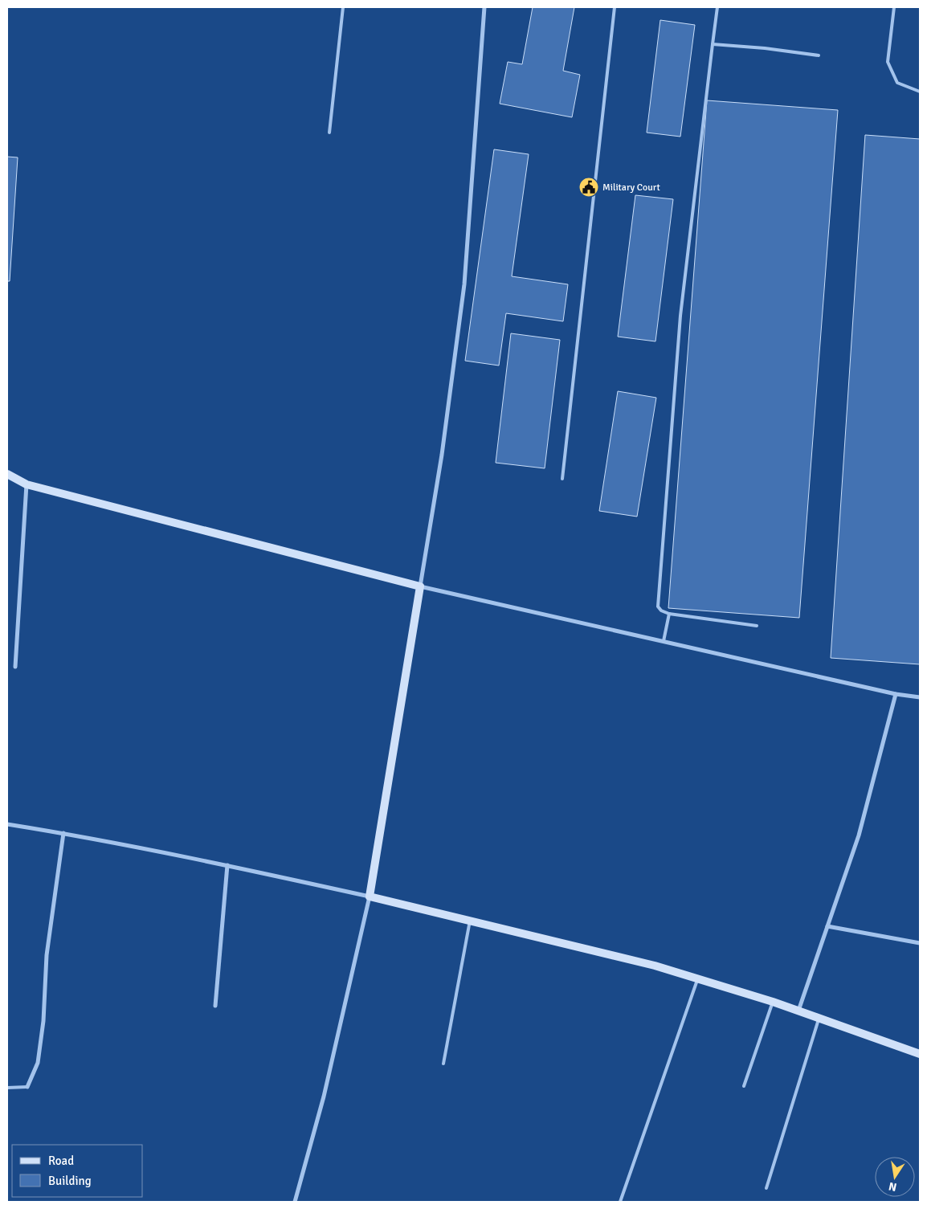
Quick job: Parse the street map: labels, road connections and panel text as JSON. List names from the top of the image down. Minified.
{"places":{"public building":["Military Court"]},"legend":["Road","Building"],"north":"bottom"}
